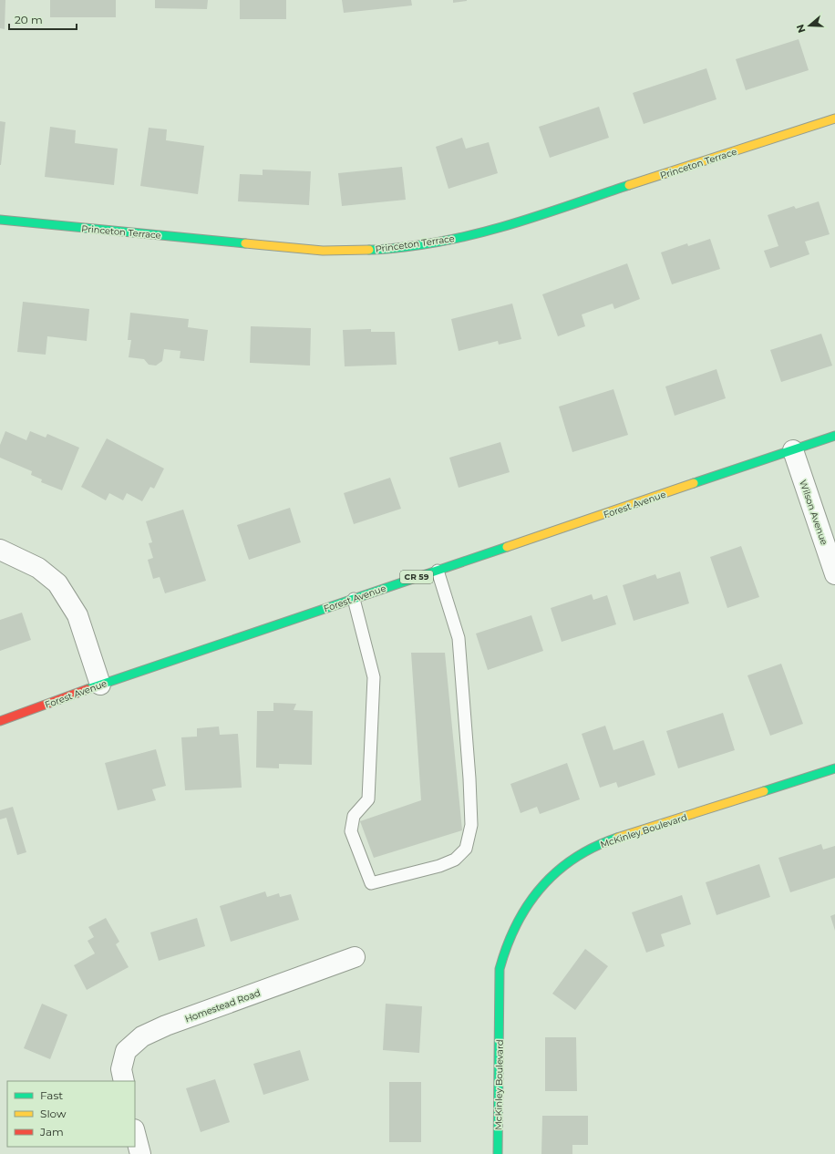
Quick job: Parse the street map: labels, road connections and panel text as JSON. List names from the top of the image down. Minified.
{"streets":{"street":["Princeton Terrace","Forest Avenue","Wilson Avenue","CR 59","McKinley Boulevard","Homestead Road"]},"crossings":[["Forest Avenue","Wilson Avenue"]],"legend":["Fast","Slow","Jam"],"scale_bar":"20 m","north":"left"}
